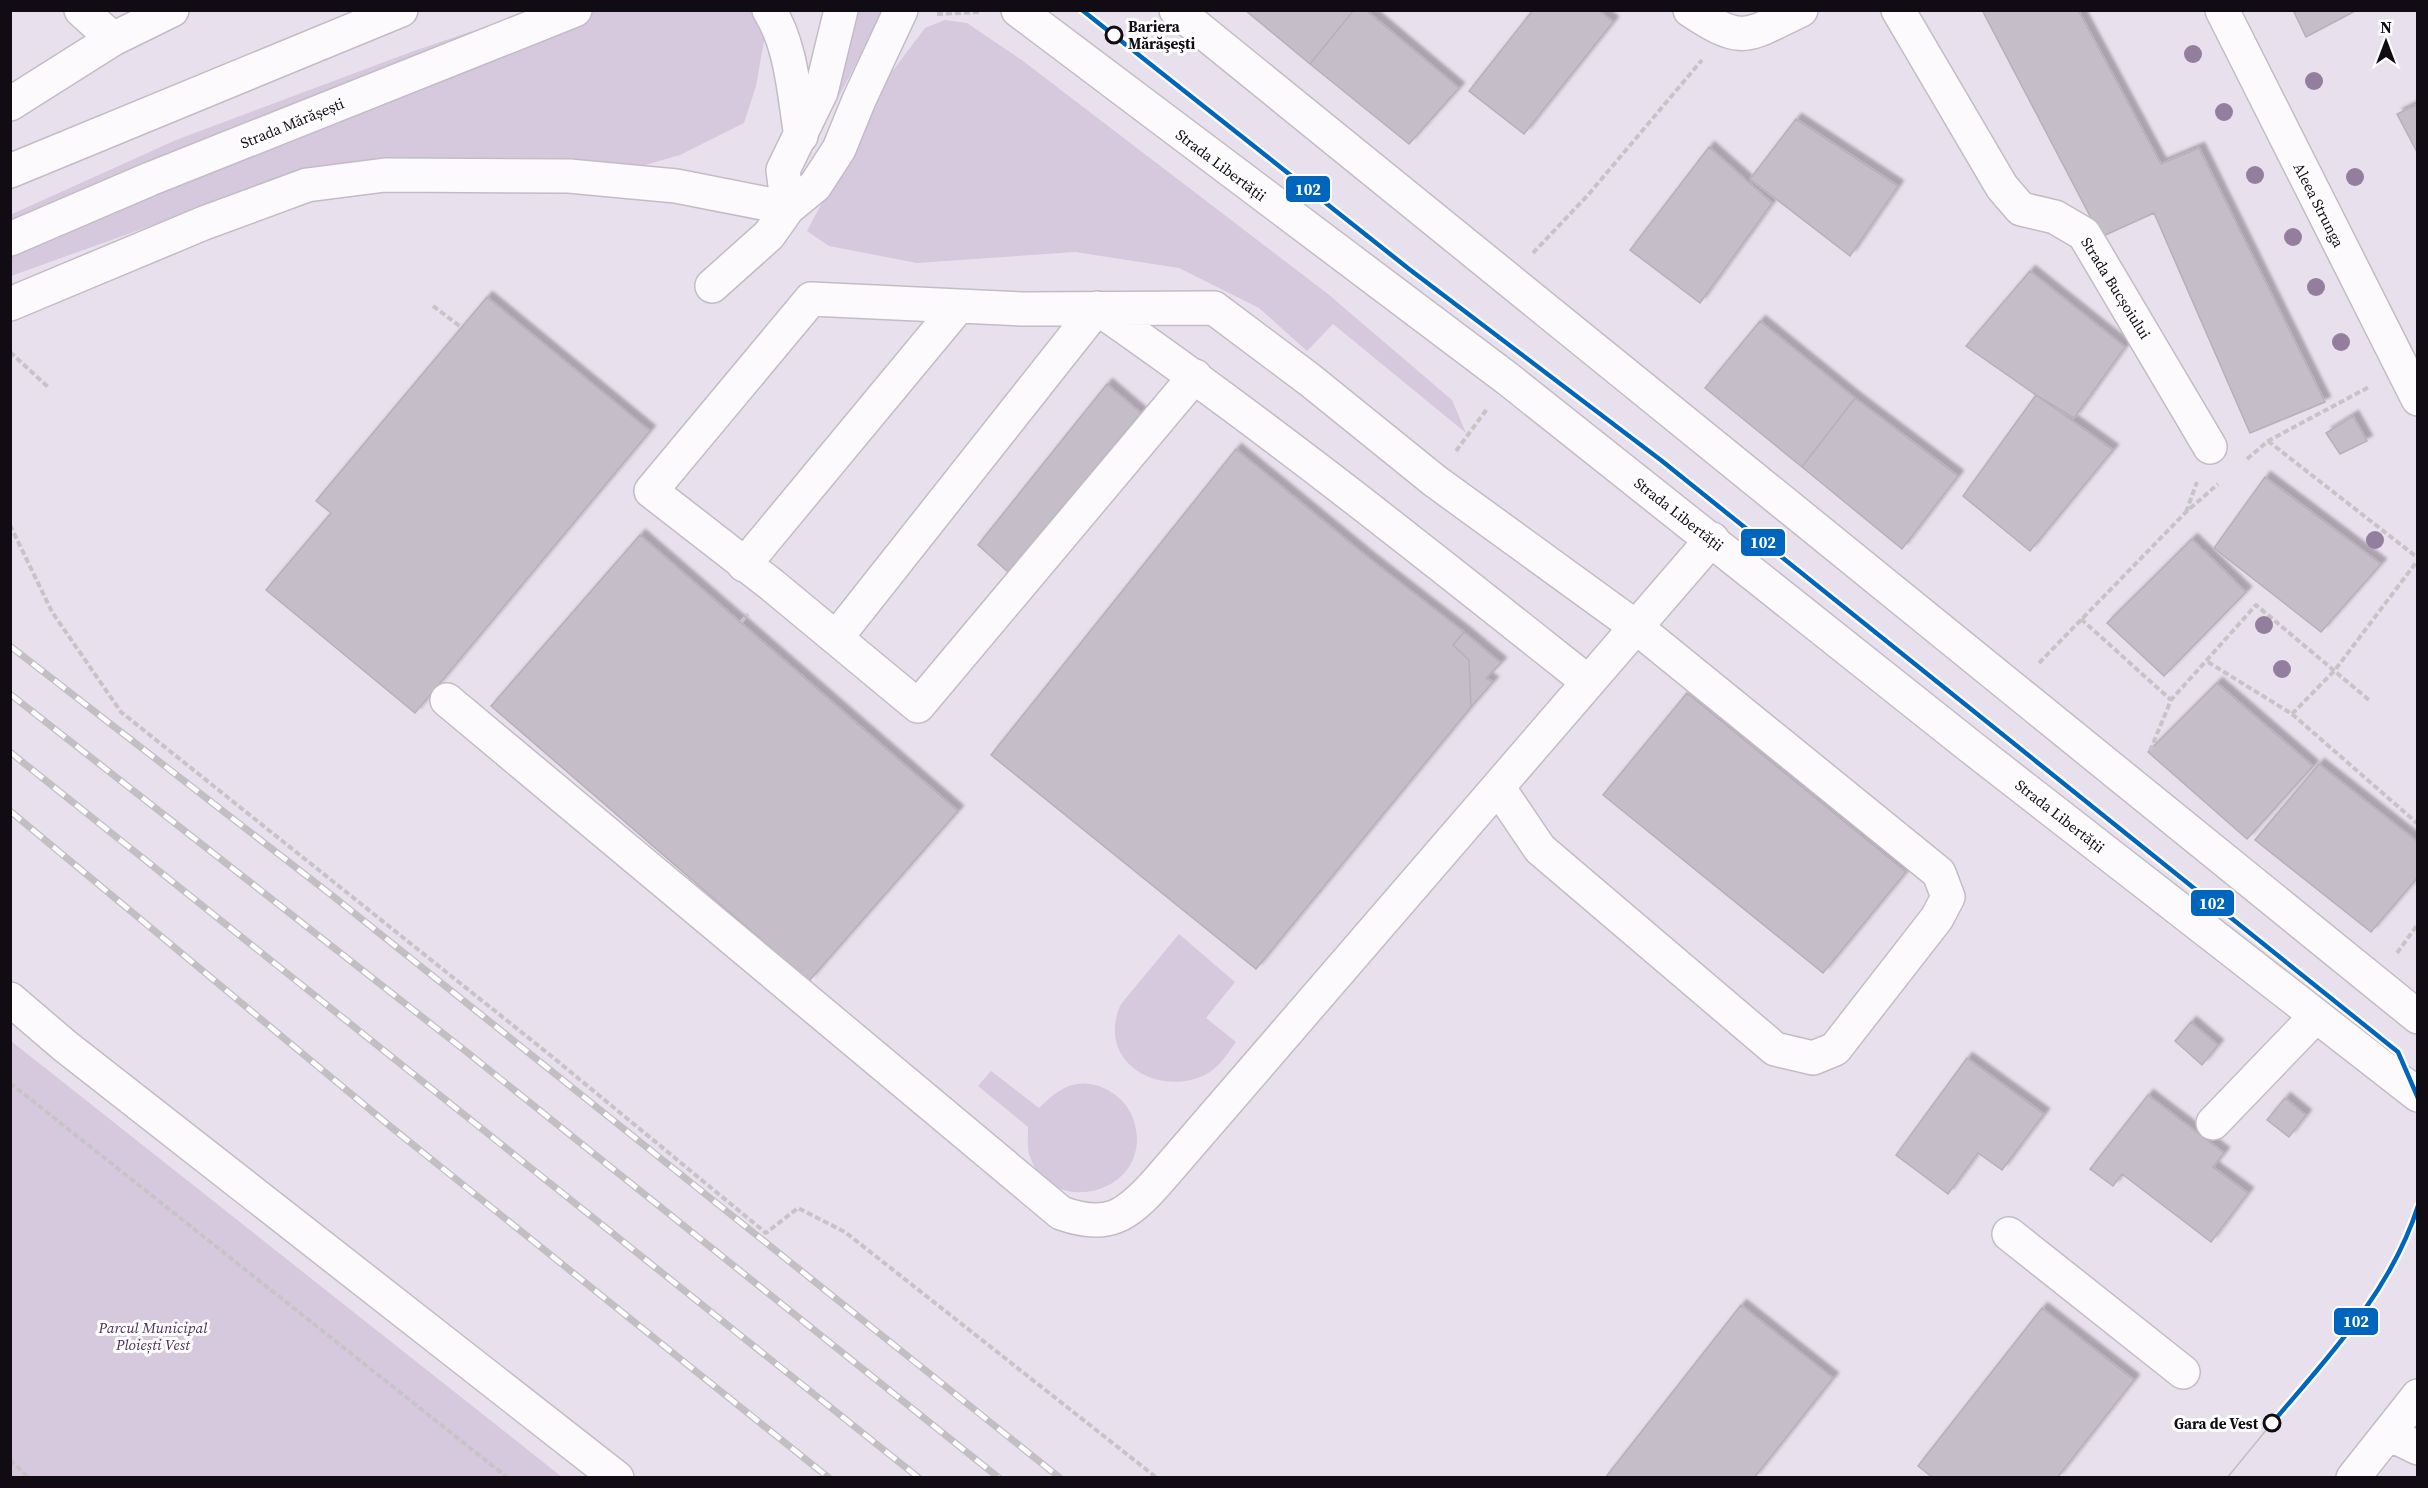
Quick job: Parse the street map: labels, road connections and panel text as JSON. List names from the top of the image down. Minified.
{"streets":{"main road":["Strada Mărășești","Strada Libertății","Aleea Strunga","Strada Bucșoiului"]},"parks":["Parcul Municipal Ploiești Vest"],"places":["Bariera Mărăşeşti","Gara de Vest"],"lines":["transit line 102"],"north":"top"}
